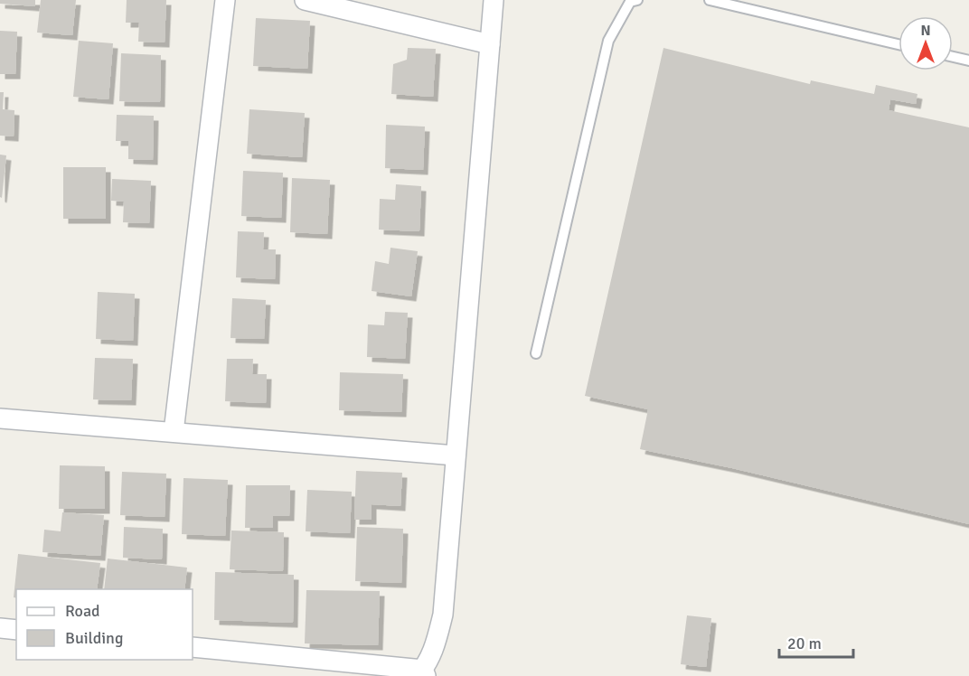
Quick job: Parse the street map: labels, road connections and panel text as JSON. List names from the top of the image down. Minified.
{"legend":["Road","Building"],"scale_bar":"20 m","north":"top"}
